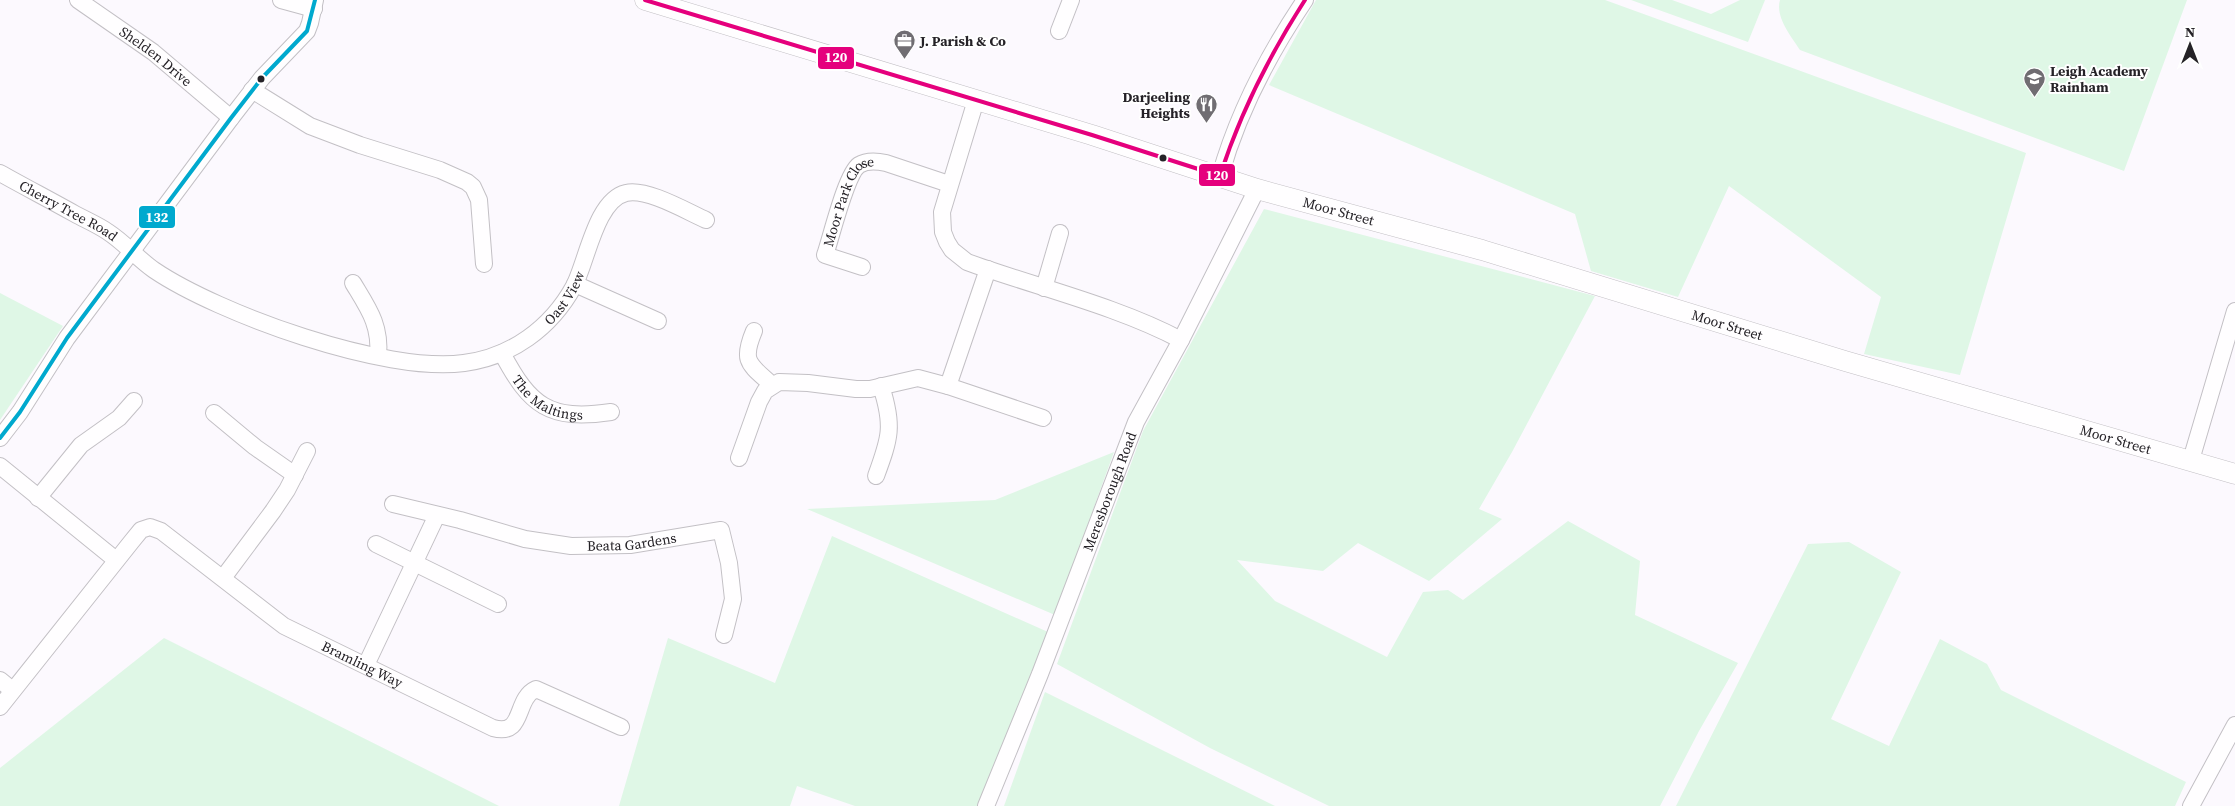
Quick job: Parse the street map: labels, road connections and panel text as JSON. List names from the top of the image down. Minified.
{"streets":{"main road":["Moor Street"],"street":["Shelden Drive","Moor Park Close","Cherry Tree Road","Oast View","The Maltings","Meresborough Road","Beata Gardens","Bramling Way"]},"crossings":[["Cherry Tree Road","Oast View"],["Moor Street","Meresborough Road"],["Oast View","The Maltings"]],"places":{"office":["J. Parish & Co"],"school or university":["Leigh Academy Rainham"],"restaurant":["Darjeeling Heights"]},"lines":["transit line 120","transit line 132"],"north":"top"}
